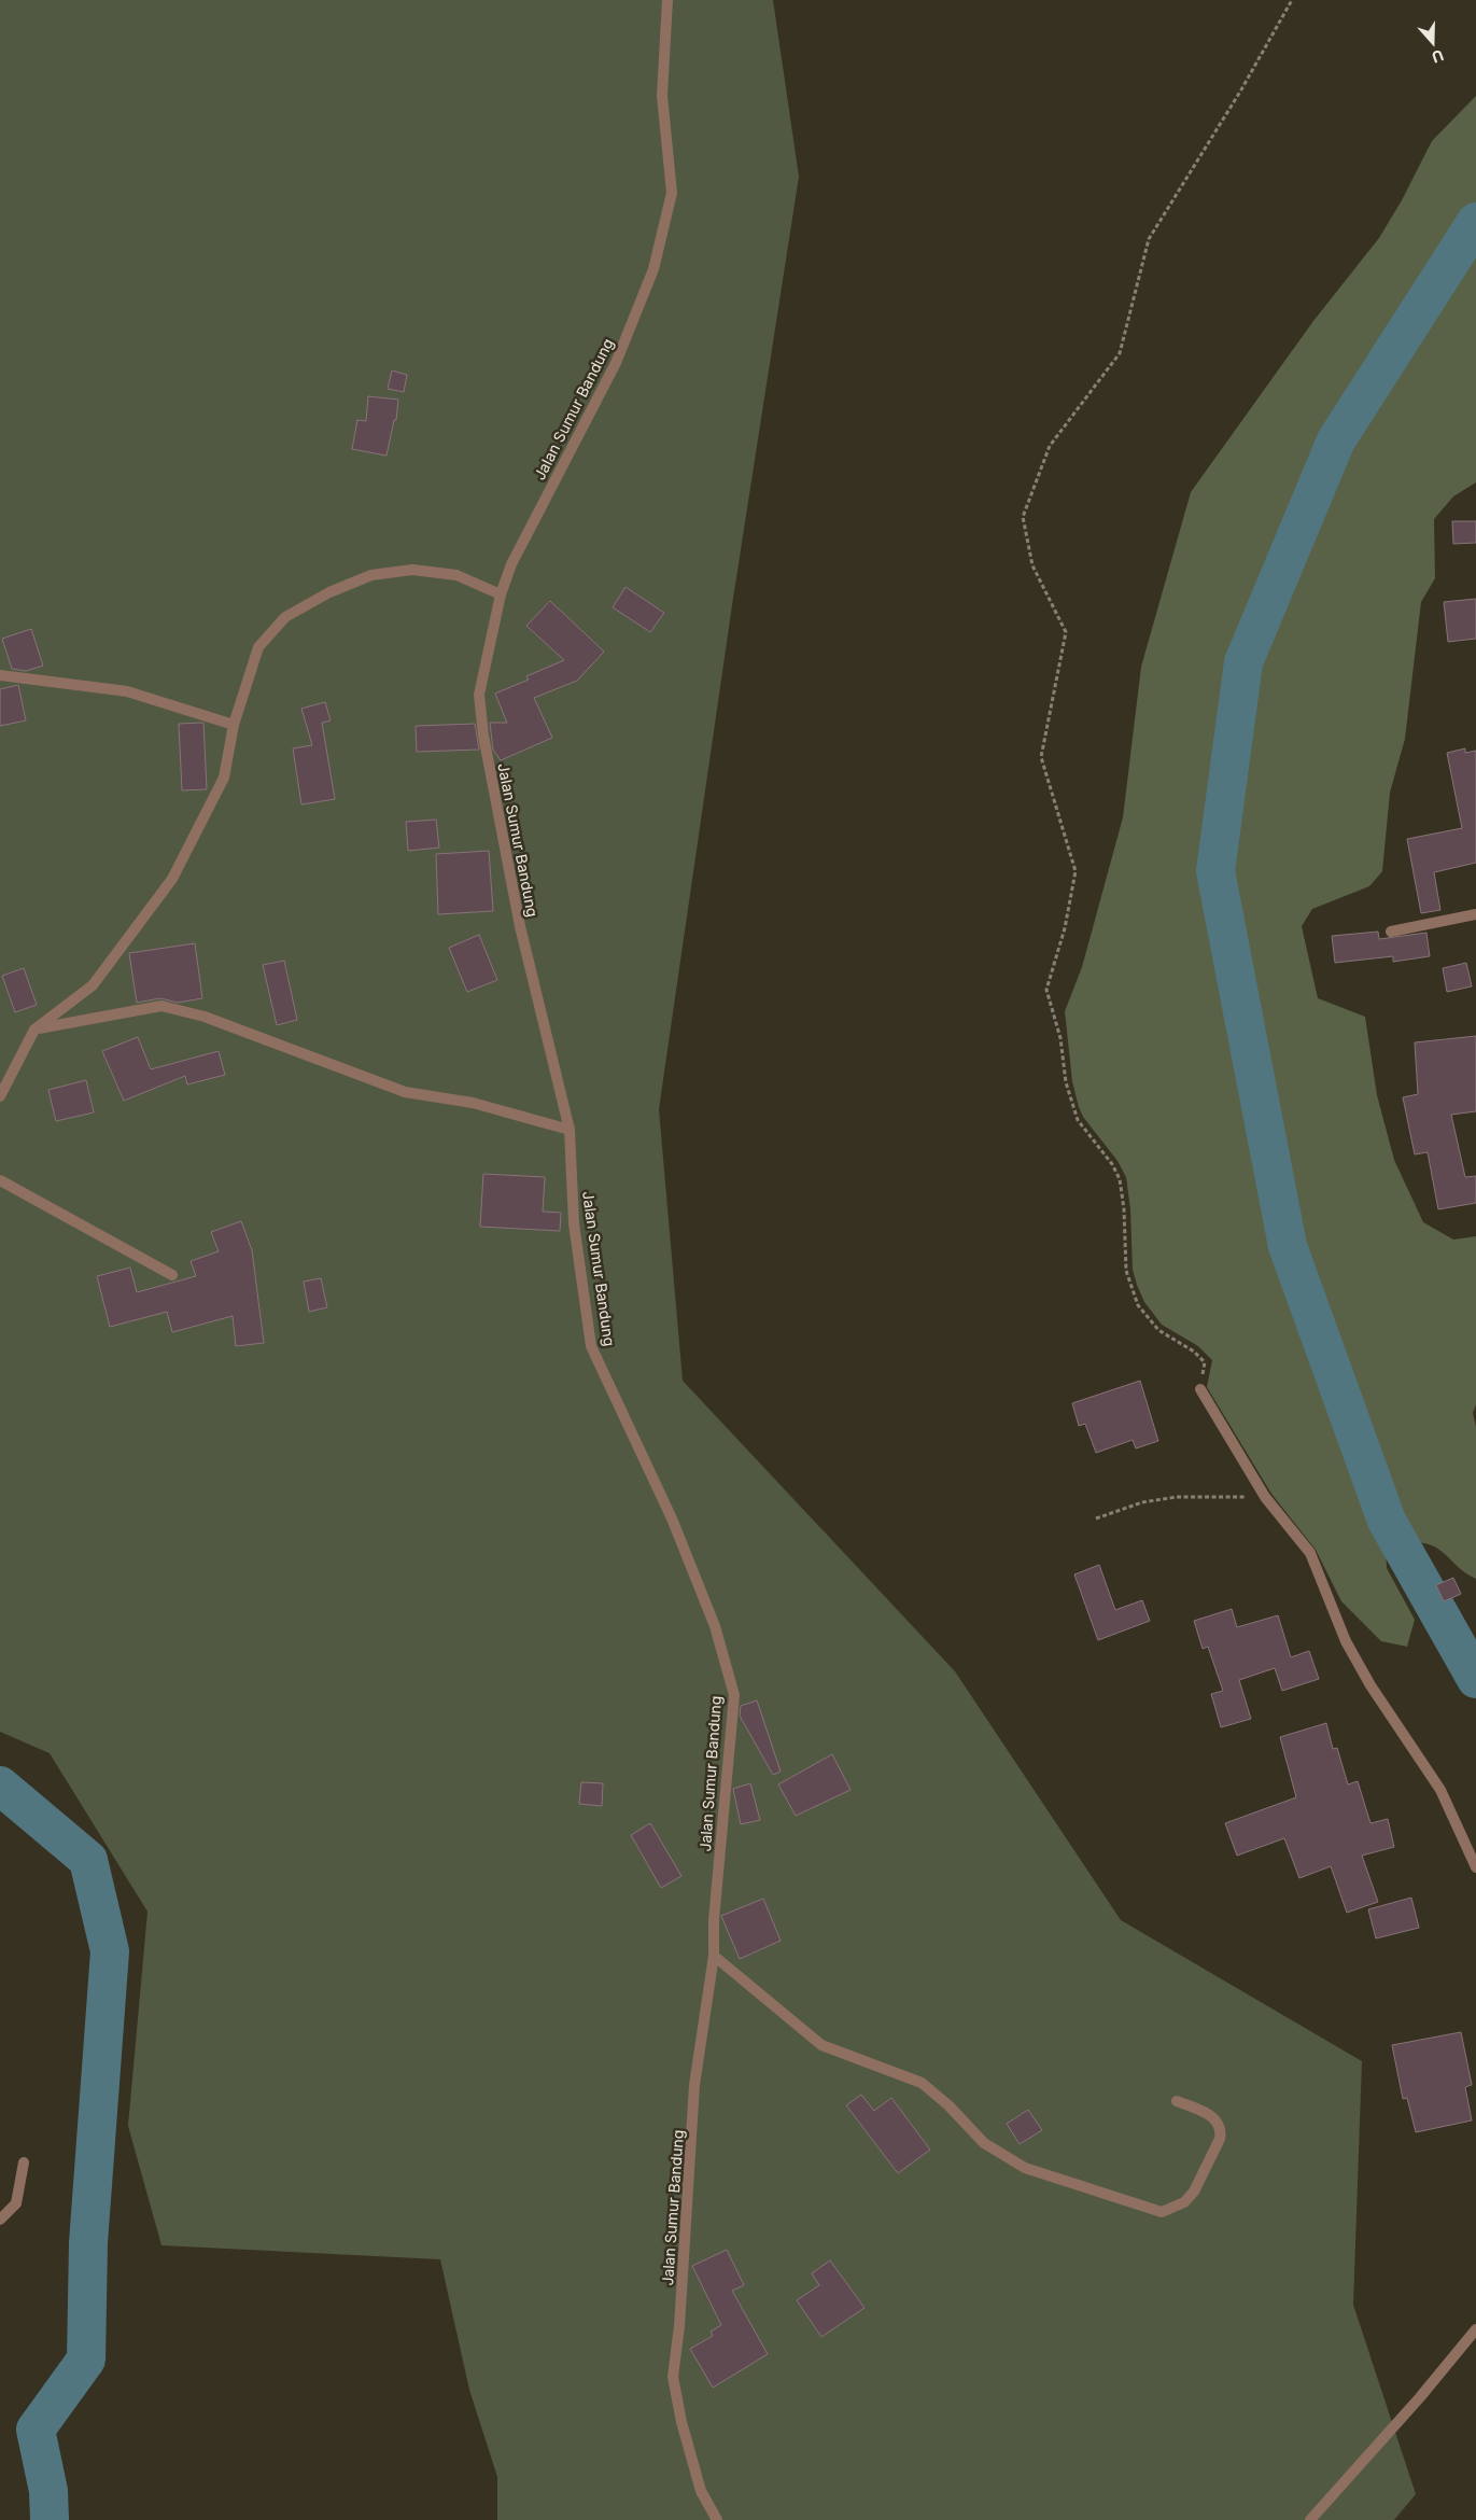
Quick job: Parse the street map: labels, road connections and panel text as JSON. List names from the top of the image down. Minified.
{"streets":{"street":["Jalan Sumur Bandung"]},"north":"bottom"}
